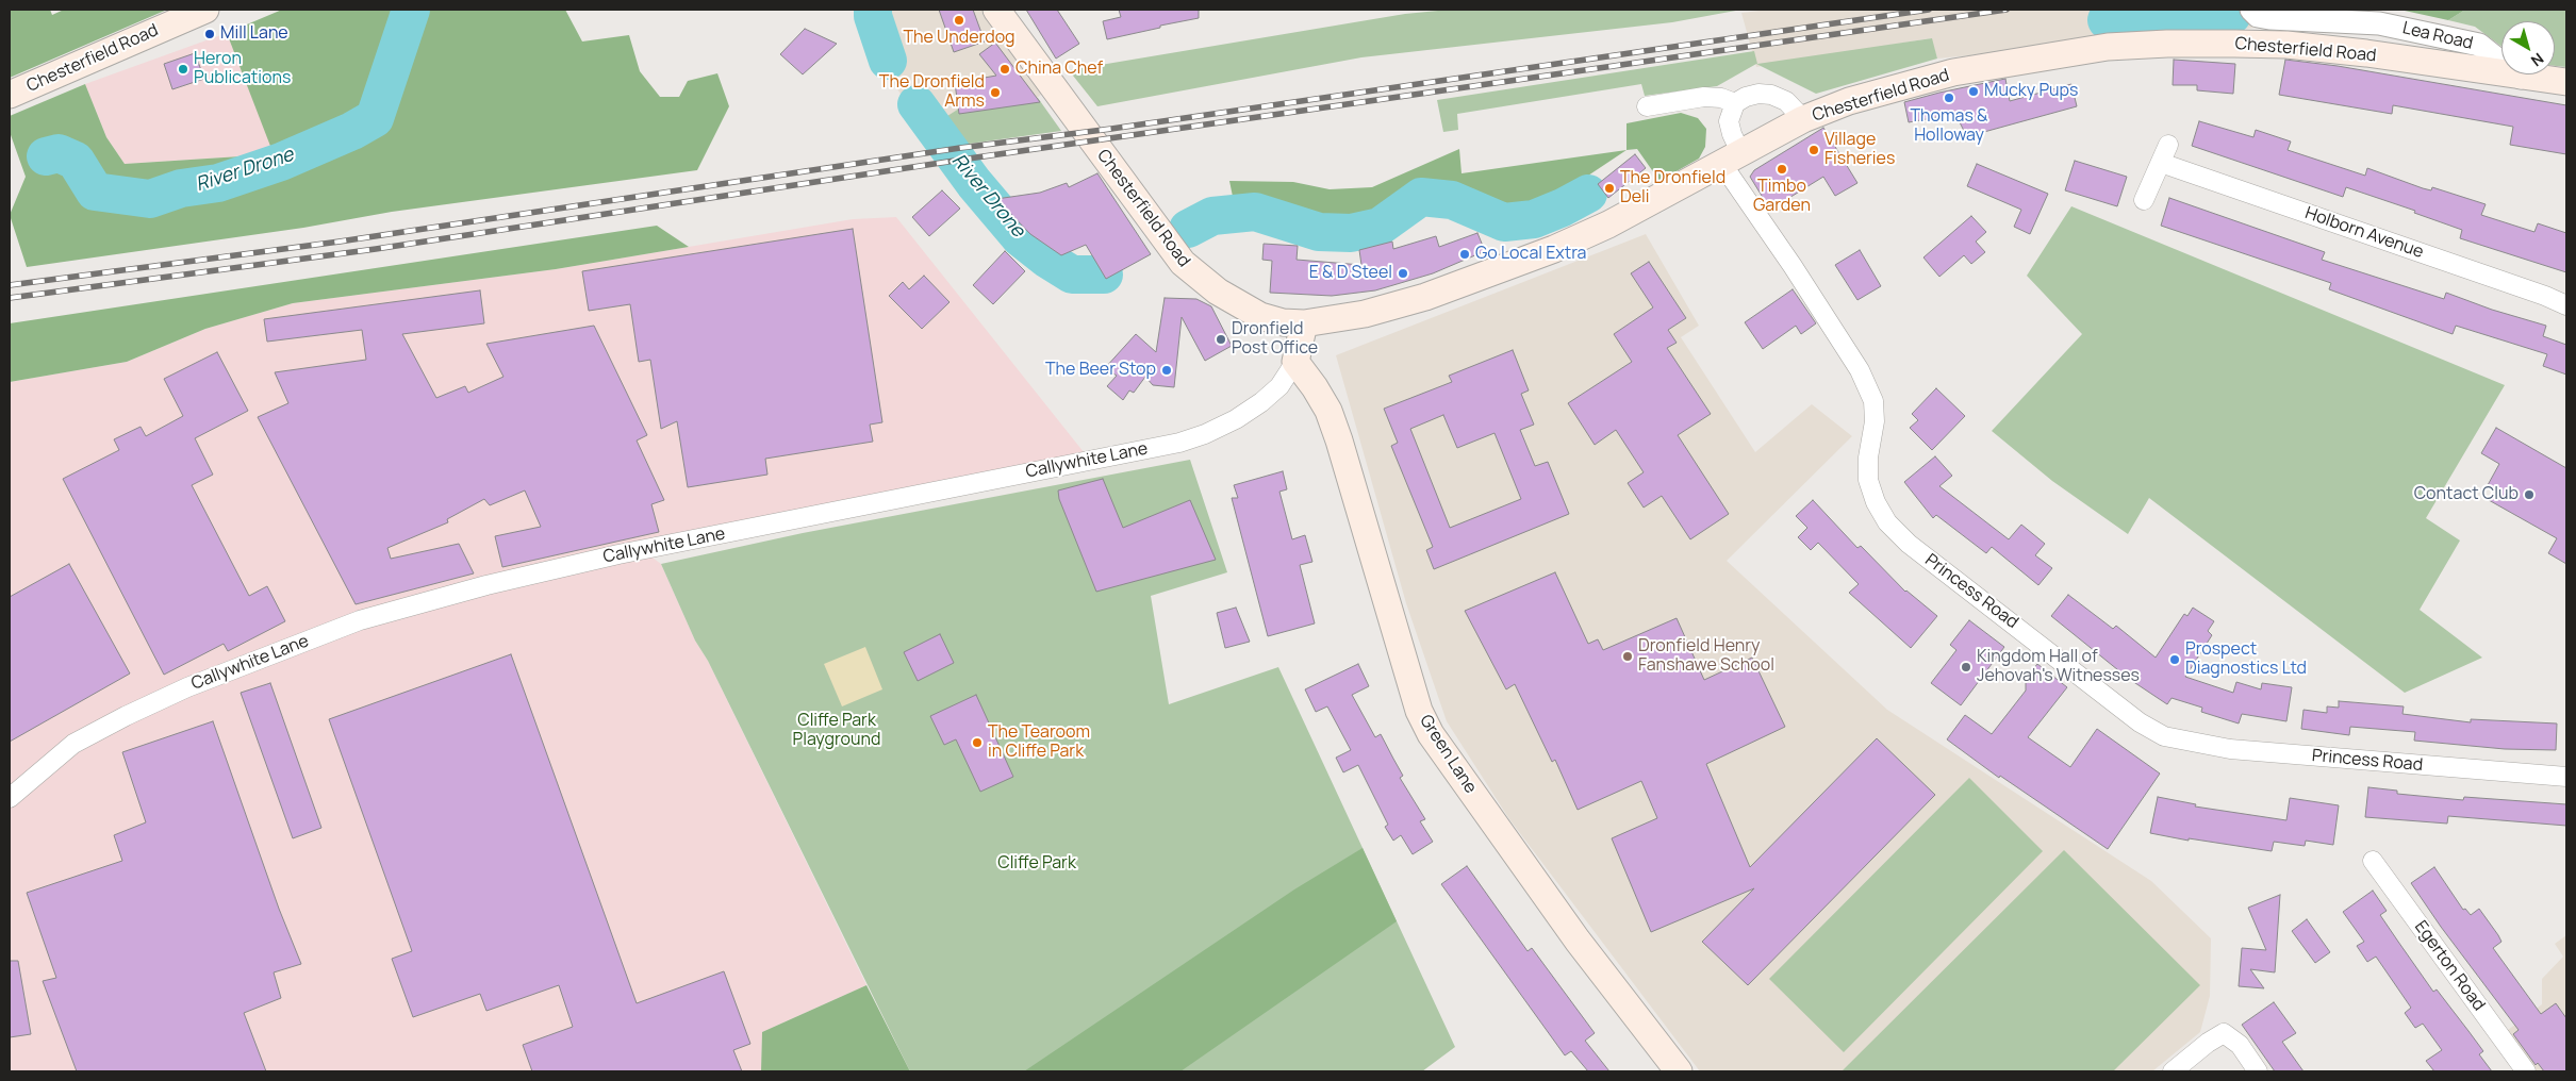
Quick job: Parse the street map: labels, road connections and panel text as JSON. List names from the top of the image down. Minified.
{"streets":{"main road":["Chesterfield Road","Callywhite Lane","Green Lane"],"street":["Lea Road","Holborn Avenue","Princess Road","Egerton Road"]},"crossings":[["Lea Road","Chesterfield Road"],["Chesterfield Road","Callywhite Lane"],["Chesterfield Road","Princess Road"],["Callywhite Lane","Green Lane"]],"water":["River Drone"],"parks":["Cliffe Park Playground","Cliffe Park"],"places":["The Underdog","Mill Lane","Heron Publications","China Chef","Mucky Pups","The Dronfield Arms","Thomas & Holloway","Village Fisheries","Timbo Garden","The Dronfield Deli","Go Local Extra","E & D Steel","Dronfield Post Office","The Beer Stop","Contact Club","Dronfield Henry Fanshawe School","Prospect Diagnostics Ltd","Kingdom Hall of Jehovah's Witnesses","The Tearoom in Cliffe Park"],"north":"bottom right"}
